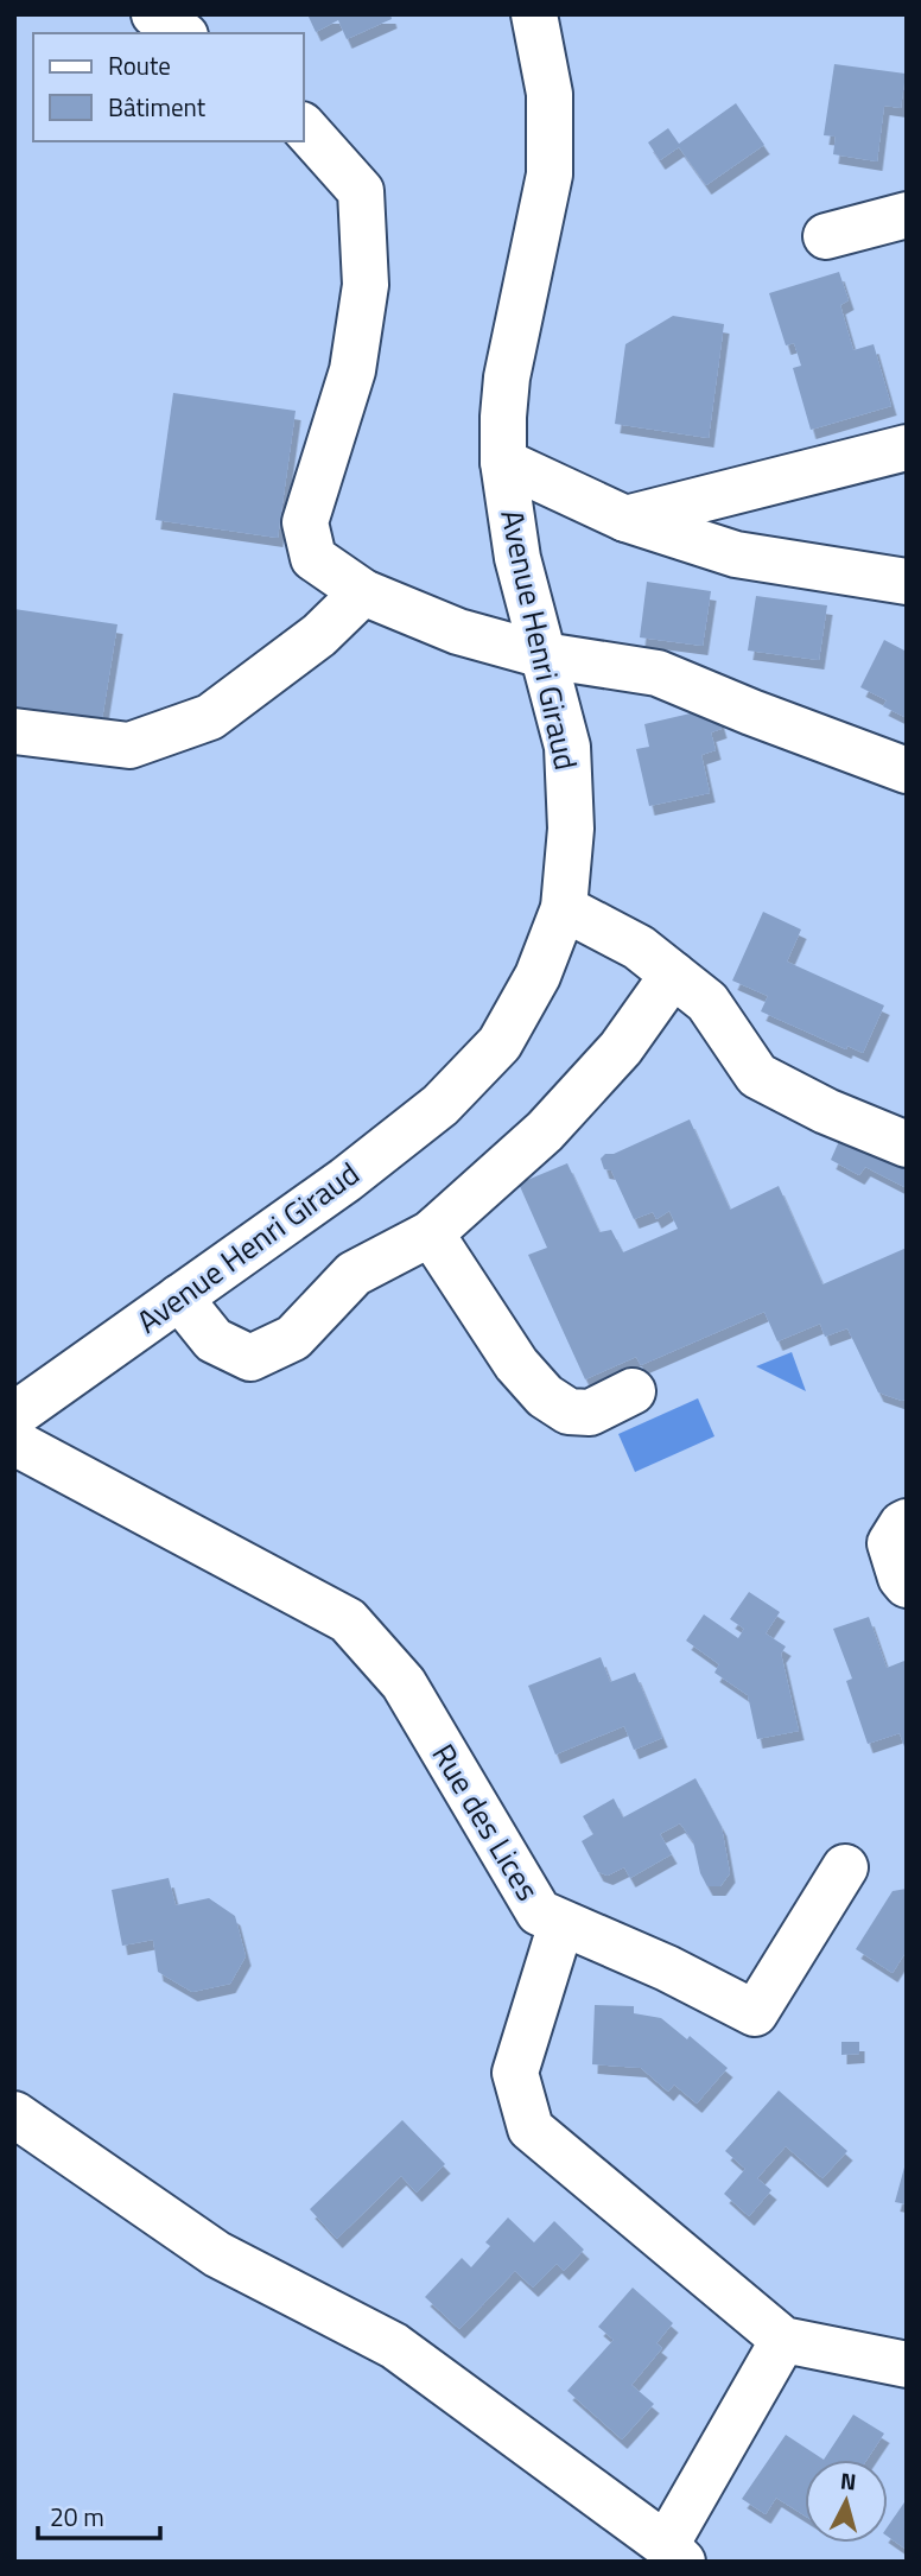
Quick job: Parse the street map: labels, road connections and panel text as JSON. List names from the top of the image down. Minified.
{"streets":{"street":["Avenue Henri Giraud","Rue des Lices"]},"legend":["Route","Bâtiment"],"scale_bar":"20 m","north":"top"}
